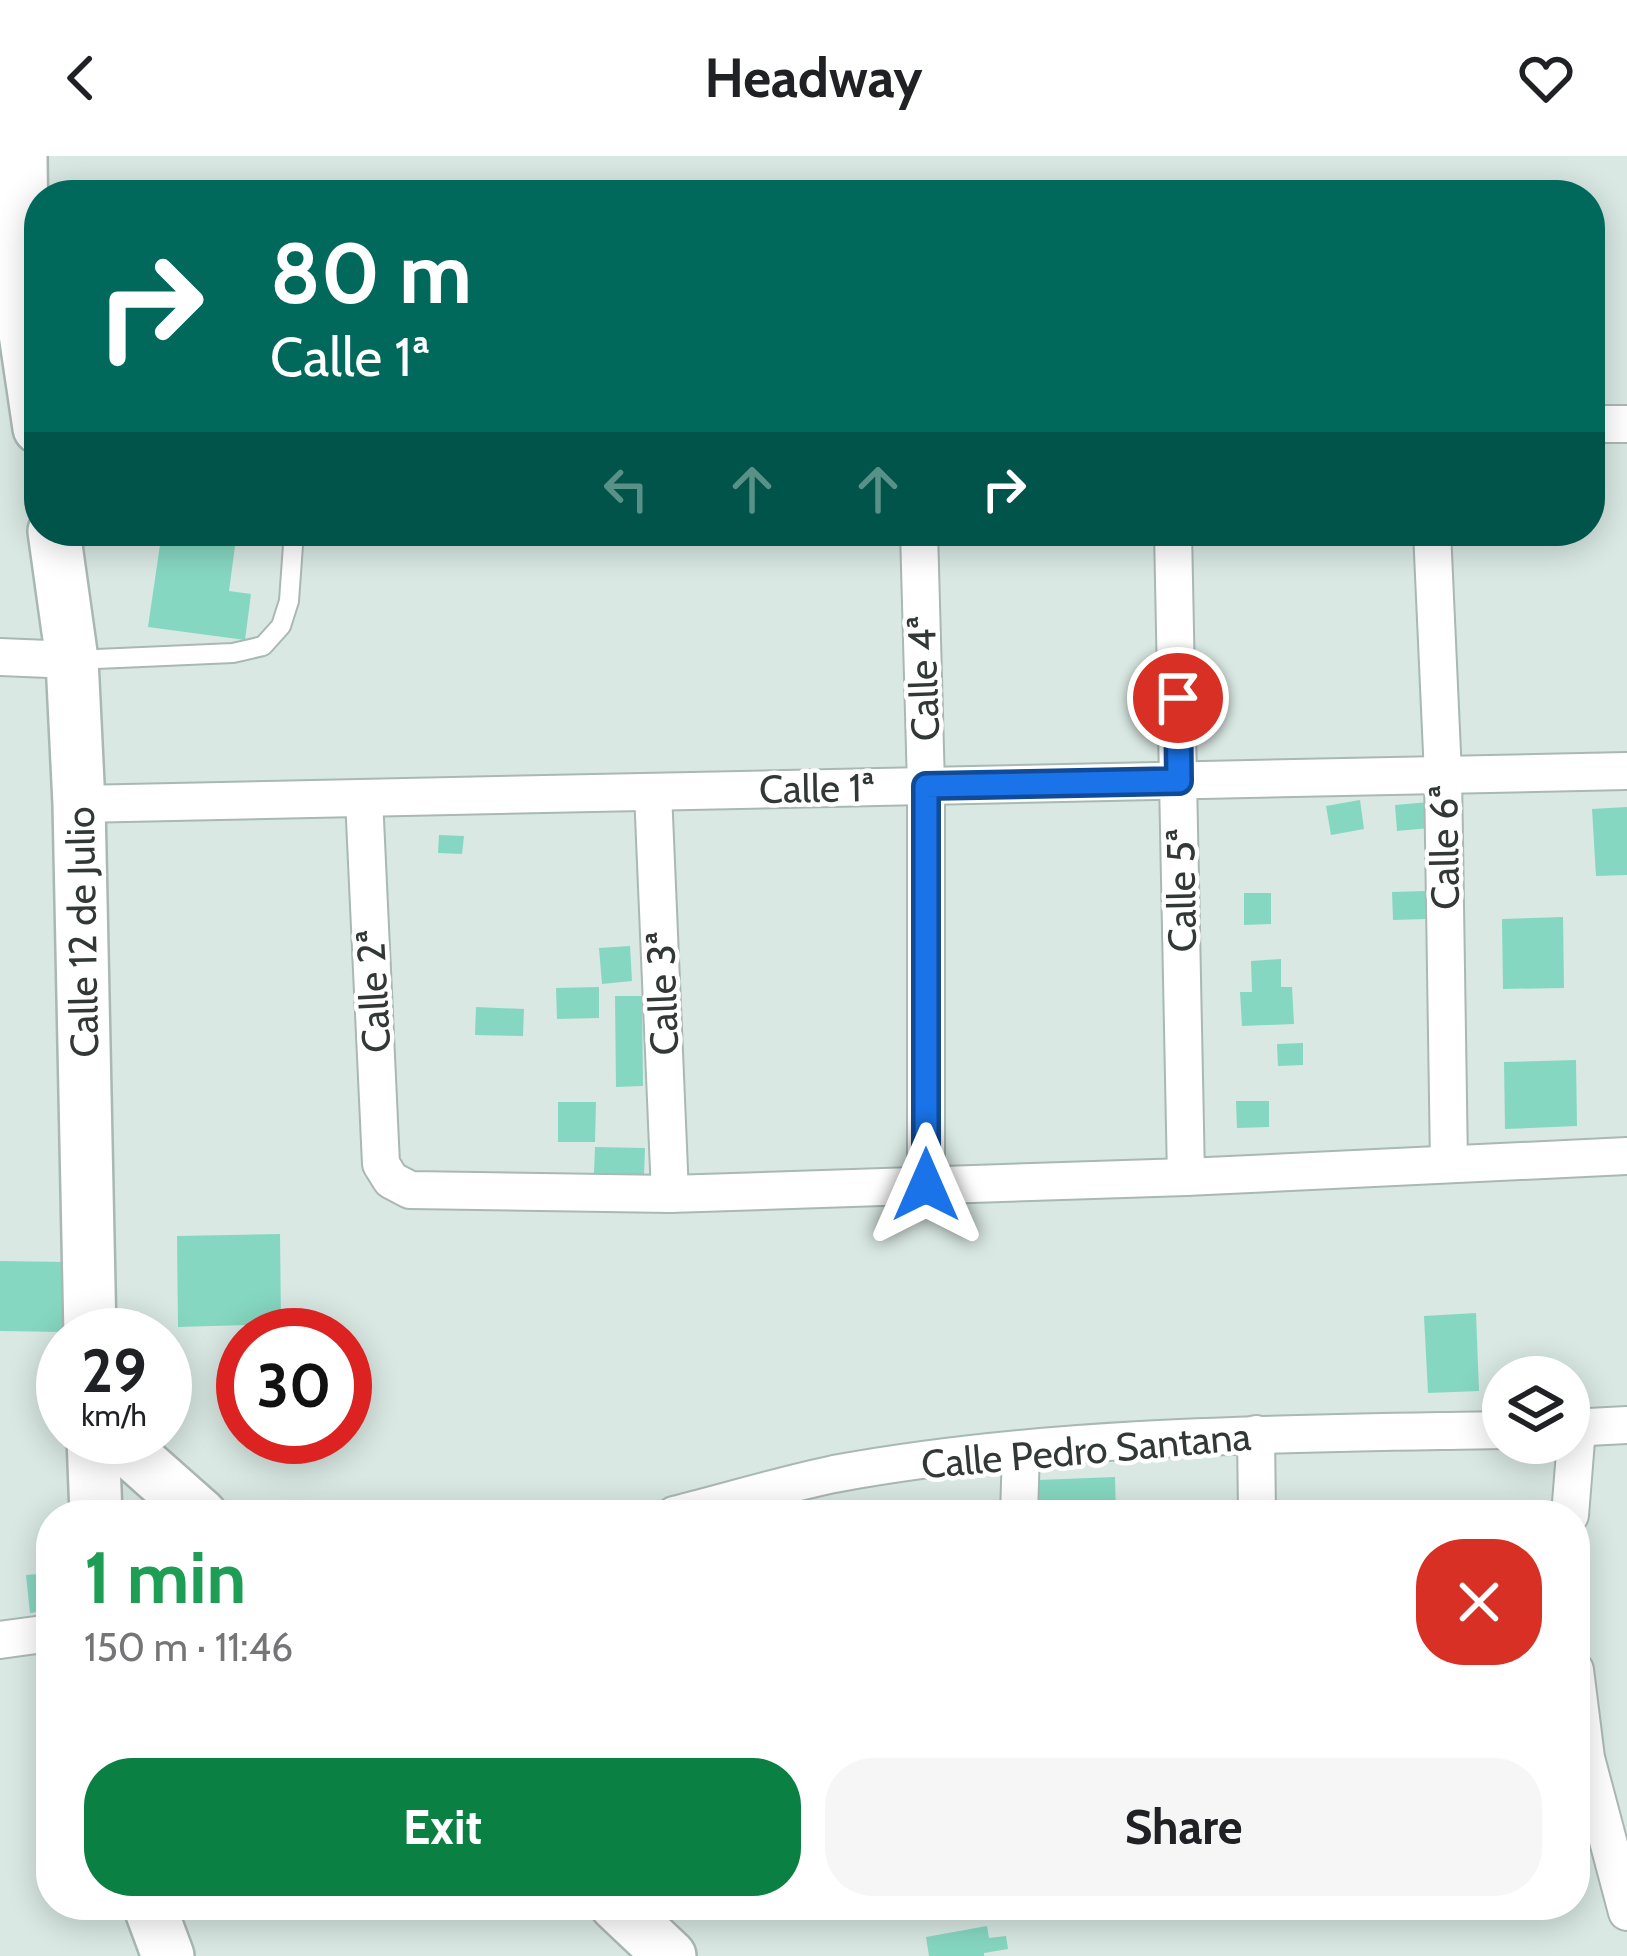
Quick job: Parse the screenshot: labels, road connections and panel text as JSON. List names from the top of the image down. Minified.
{"streets":{"main road":["Calle 12 de Julio"],"street":["Calle 4ª","Calle 1ª","Calle 6ª","Calle 5ª","Calle 2ª","Calle 3ª","Calle Pedro Santana"]},"crossings":[["Calle 4ª","Calle 1ª"],["Calle 1ª","Calle 6ª"],["Calle 1ª","Calle 5ª"],["Calle 1ª","Calle 12 de Julio"],["Calle 1ª","Calle 2ª"],["Calle 1ª","Calle 3ª"],["Calle 2ª","Calle 3ª"]],"page":{"header":"Headway","turn":["80 m","Calle 1ª"],"speed":"29 km/h","limit":"30","heading":["1 min","150 m · 11:46"],"buttons":["Exit","Share"]}}
